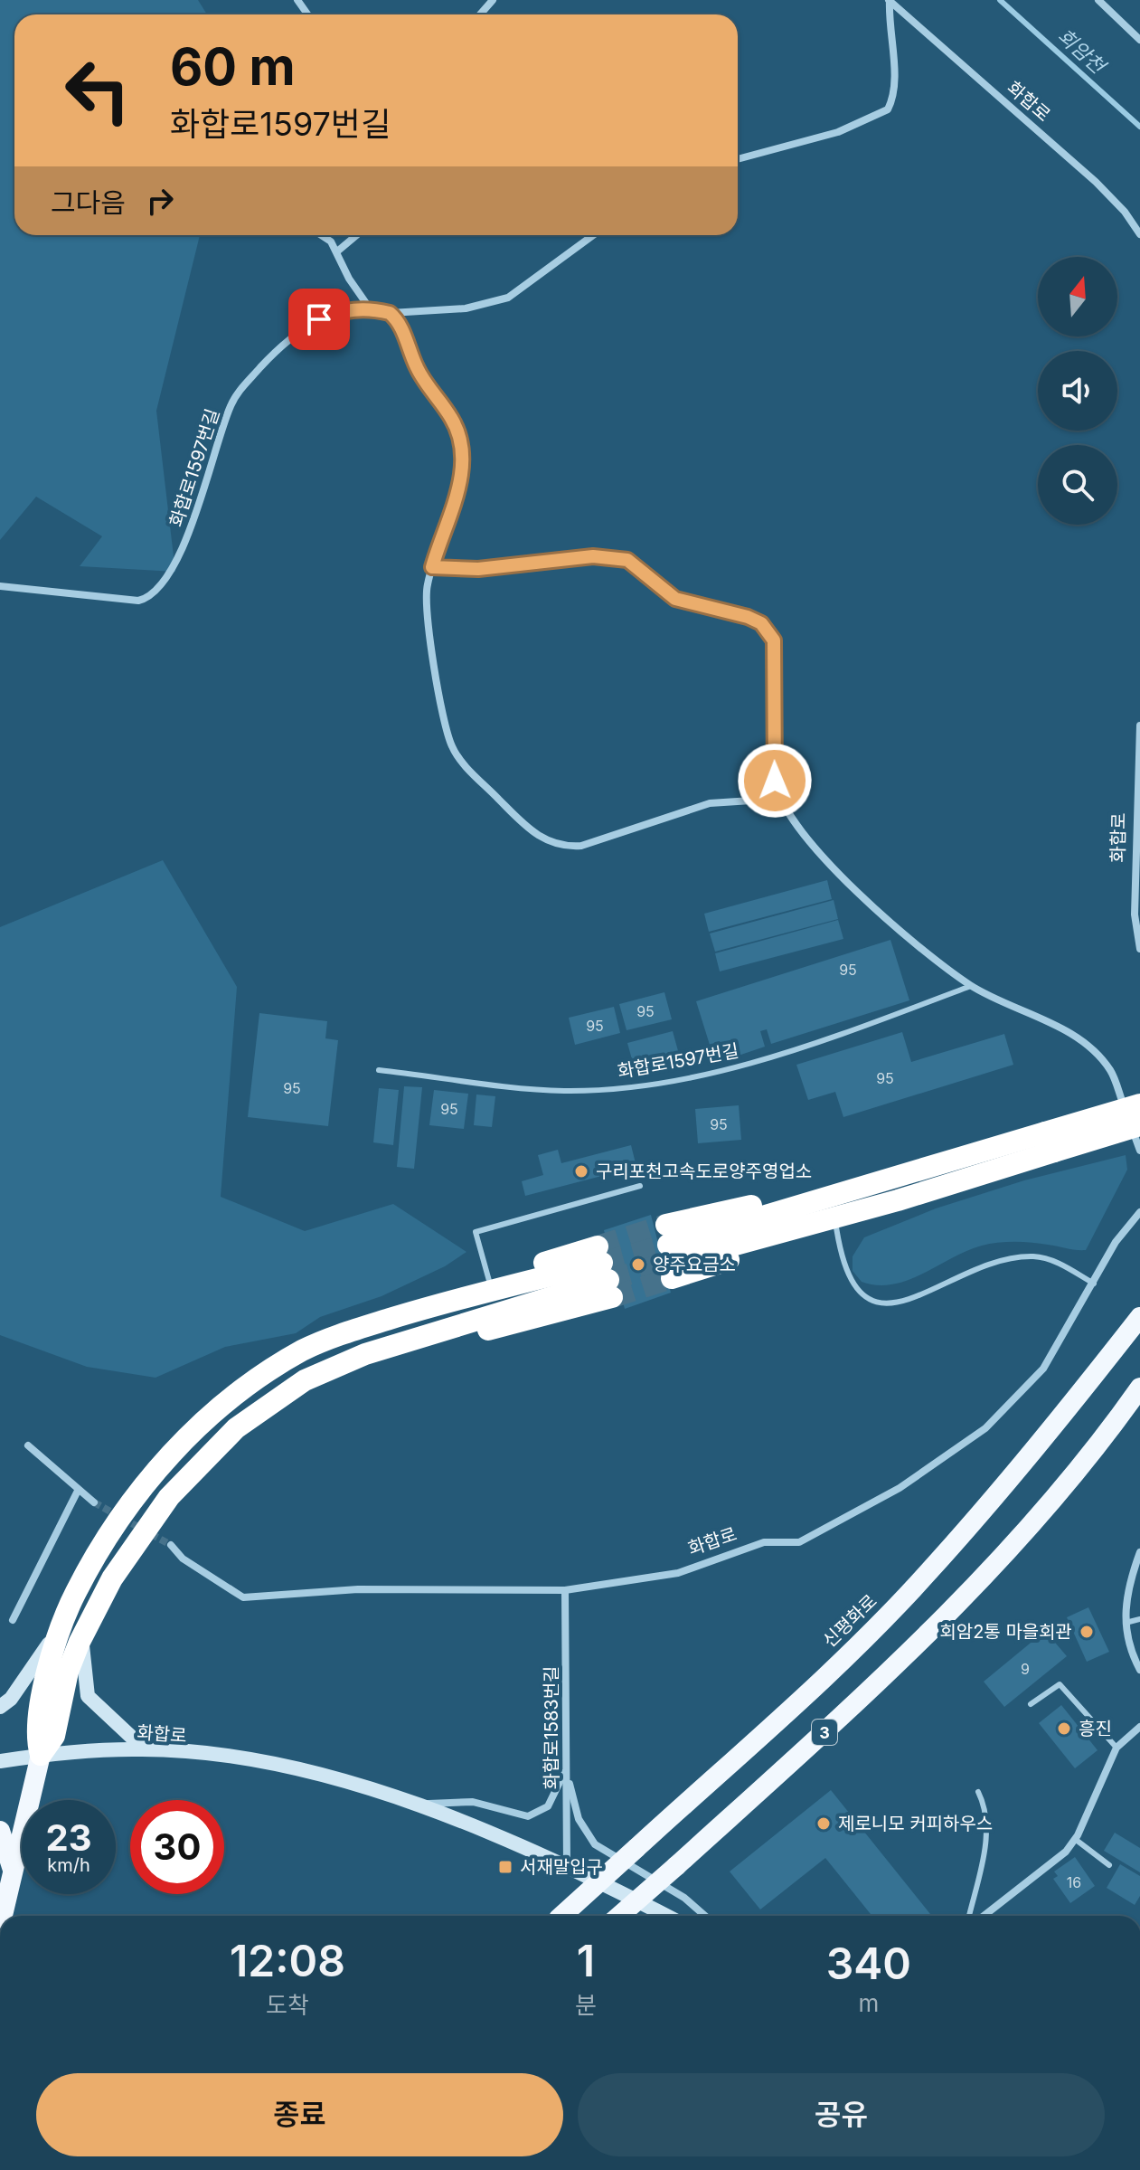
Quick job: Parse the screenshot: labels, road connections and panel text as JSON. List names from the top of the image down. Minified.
{"streets":{"highway":["신평화로","3"],"main road":["화합로"],"street":["화합로1597번길","화합로1583번길"]},"crossings":[["화합로","화합로1583번길"]],"water":["회암천"],"places":{"other":["구리포천고속도로양주영업소","양주요금소","회암2통 마을회관","흥진","제로니모 커피하우스"],"transit":["서재말입구"]},"house_numbers":["95","95","95","95","95","95","95","9","16"],"north":"top","page":{"turn":["60 m","화합로1597번길"],"then":"그다음","speed":"23 km/h","limit":"30","eta":["12:08","도착","1","분","340","m"],"buttons":["종료","공유"]}}
